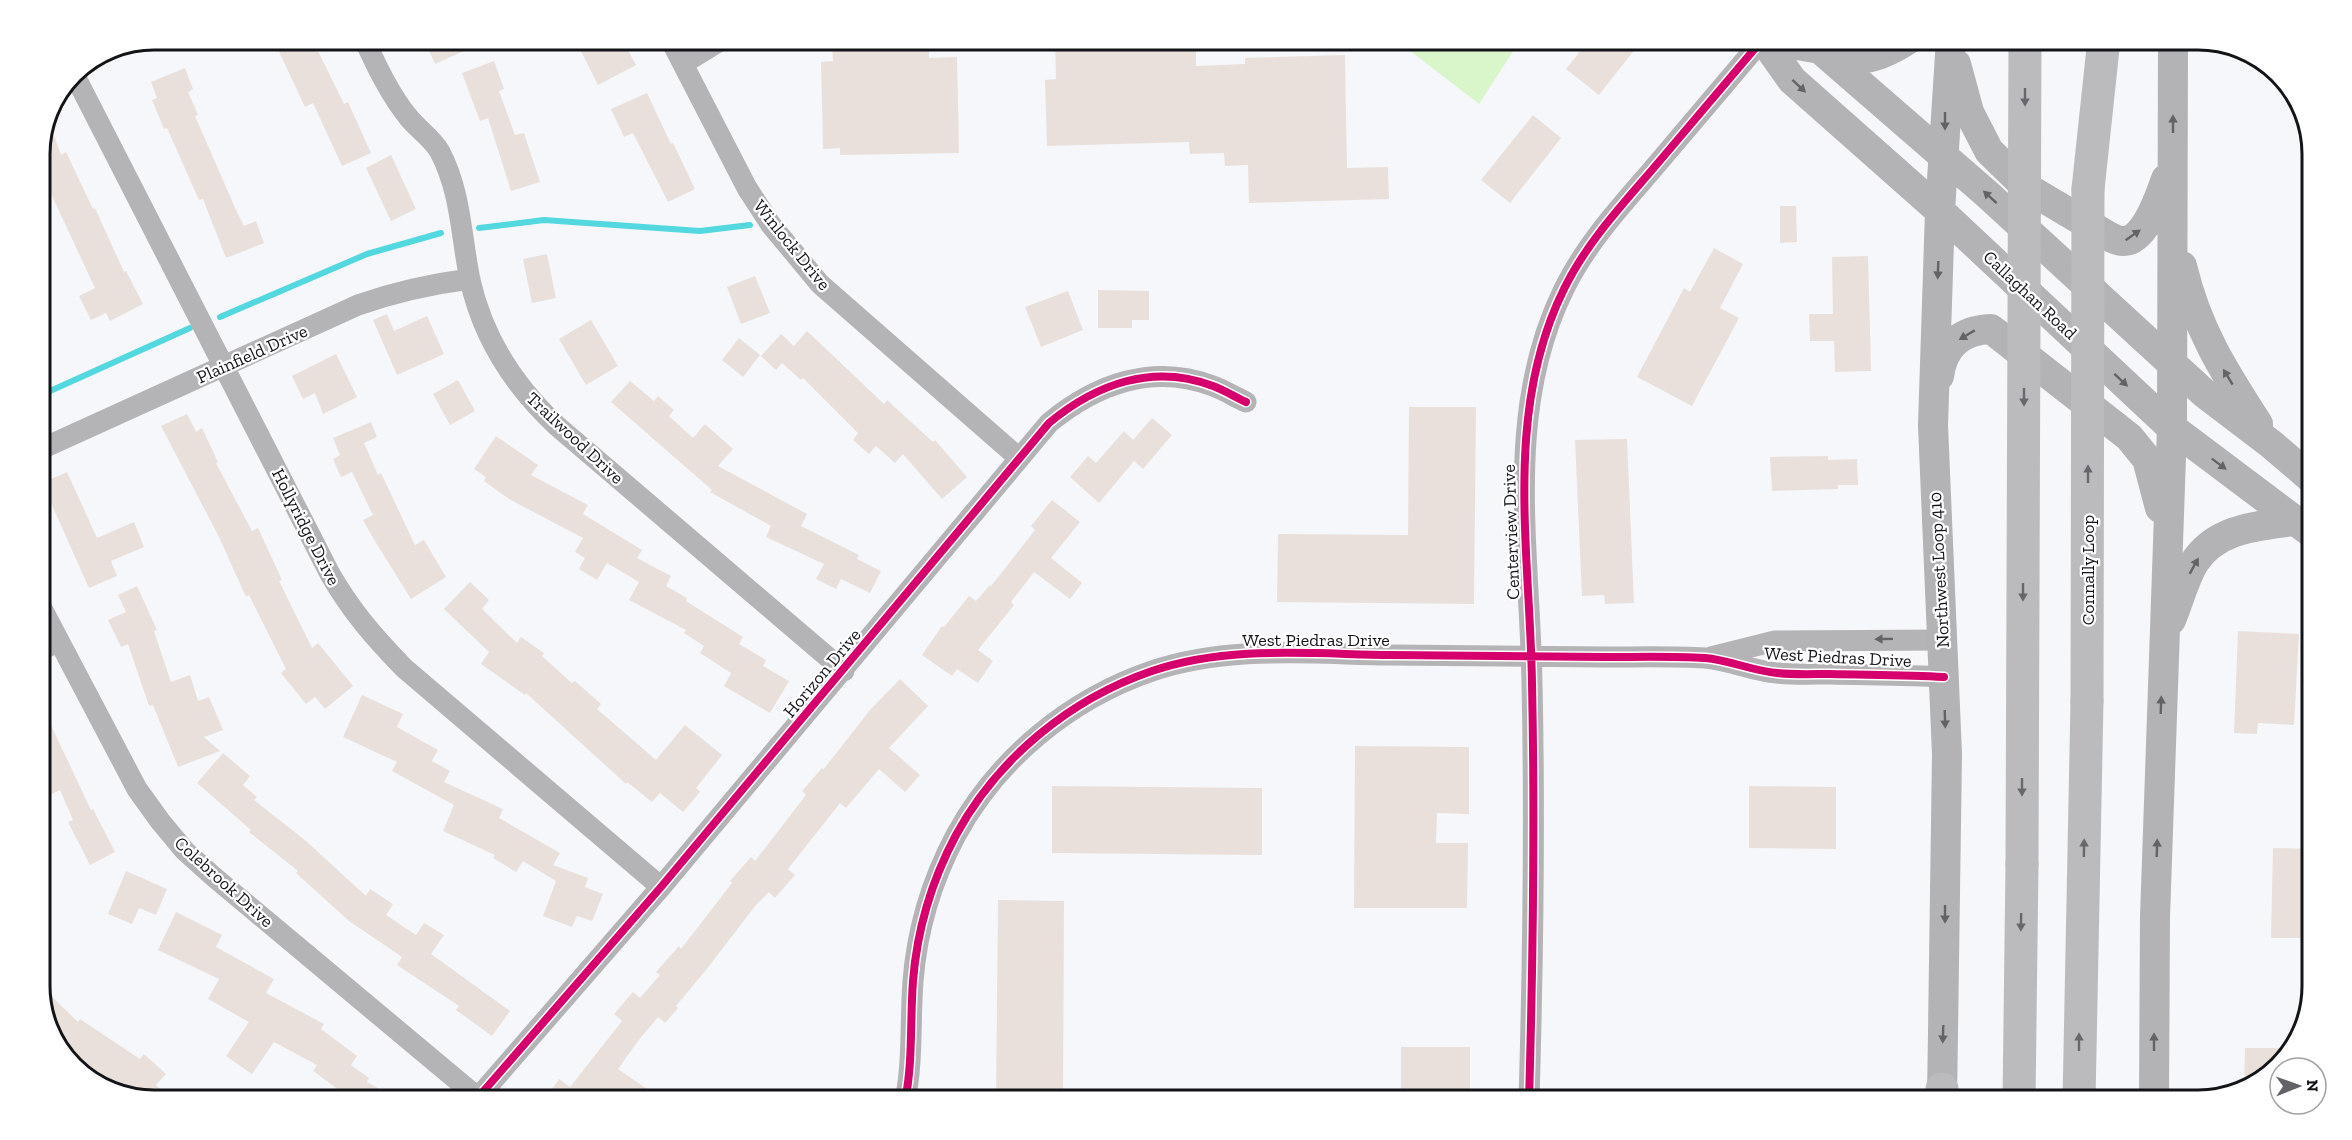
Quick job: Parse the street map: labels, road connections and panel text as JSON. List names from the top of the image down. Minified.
{"streets":{"highway":["Connally Loop"],"main road":["Callaghan Road","Northwest Loop 410"],"street":["Winlock Drive","Plainfield Drive","Trailwood Drive","Hollyridge Drive","Centerview Drive","West Piedras Drive","Horizon Drive","Colebrook Drive"]},"crossings":[["Winlock Drive","Horizon Drive"],["Callaghan Road","Northwest Loop 410"],["Plainfield Drive","Trailwood Drive"],["Plainfield Drive","Hollyridge Drive"],["Trailwood Drive","Horizon Drive"],["Hollyridge Drive","Horizon Drive"],["Centerview Drive","West Piedras Drive"],["Northwest Loop 410","West Piedras Drive"]],"north":"right"}
